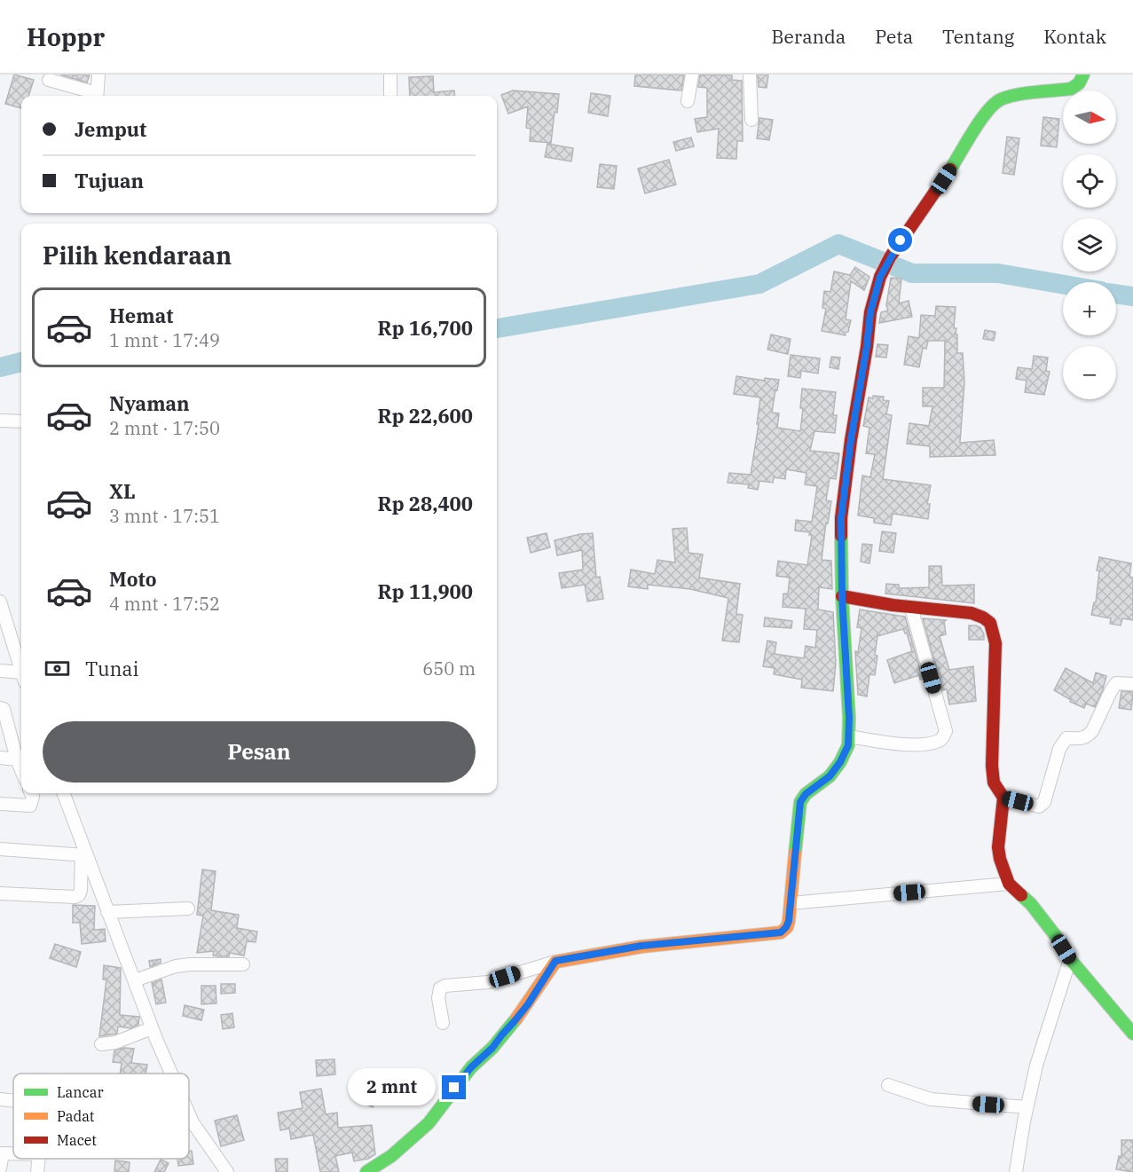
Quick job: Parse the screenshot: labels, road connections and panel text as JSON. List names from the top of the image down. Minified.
{"legend":["Lancar","Padat","Macet"],"north":"right","page":{"header":"Hoppr","nav":["Beranda","Peta","Tentang","Kontak"],"map_buttons":["+","−"],"banner":["Jemput","Tujuan"],"heading":"Pilih kendaraan","list":[{"name":"Hemat","note":"1 mnt · 17:49","value":"Rp 16,700"},{"name":"Nyaman","note":"2 mnt · 17:50","value":"Rp 22,600"},{"name":"XL","note":"3 mnt · 17:51","value":"Rp 28,400"},{"name":"Moto","note":"4 mnt · 17:52","value":"Rp 11,900"}],"pay":["Tunai","650 m"],"buttons":"Pesan","bubble":"2 mnt"}}
